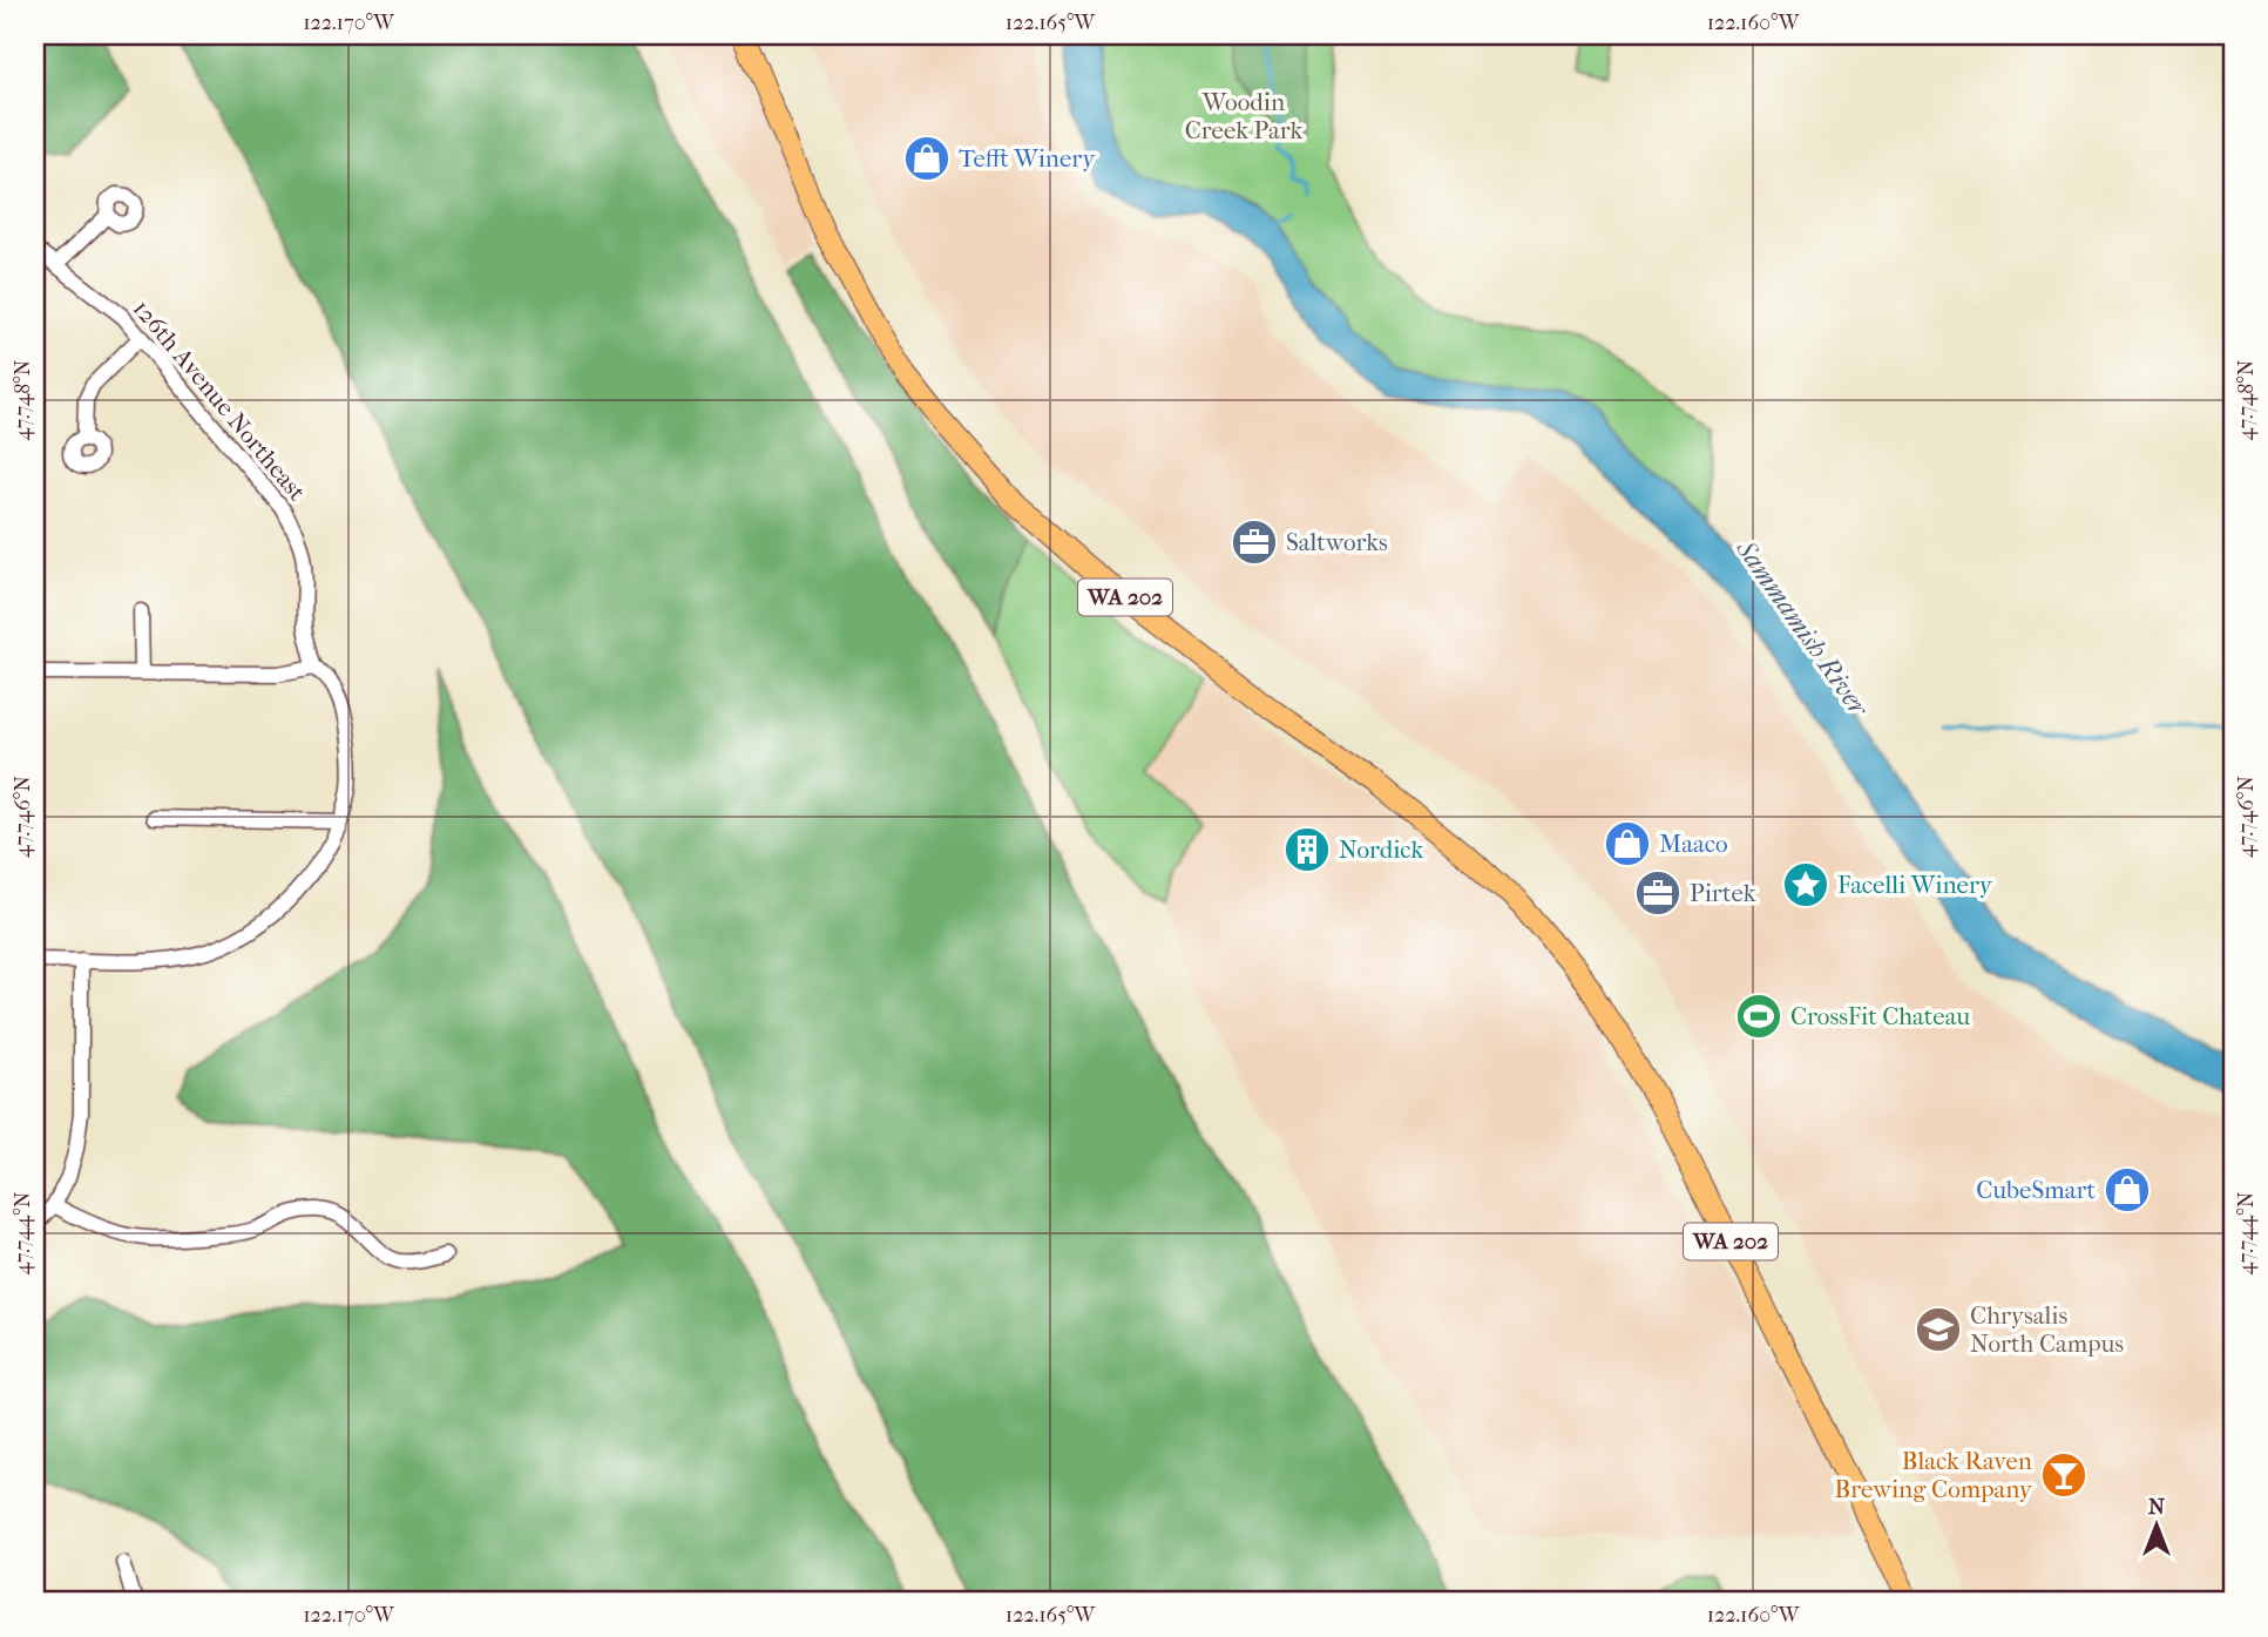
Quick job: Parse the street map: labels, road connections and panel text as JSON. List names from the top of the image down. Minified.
{"streets":{"main road":["WA 202"],"street":["126th Avenue Northeast"]},"water":["Sammamish River"],"parks":["Woodin Creek Park"],"places":{"shop":["Tefft Winery","Maaco","CubeSmart"],"office":["Saltworks","Pirtek"],"building":["Nordick"],"place":["Facelli Winery"],"sports":["CrossFit Chateau"],"school or university":["Chrysalis North Campus"],"bar":["Black Raven Brewing Company"]},"north":"top","coordinates":["122.170°W","122.165°W","122.160°W","47.748°N","47.746°N","47.744°N"]}
